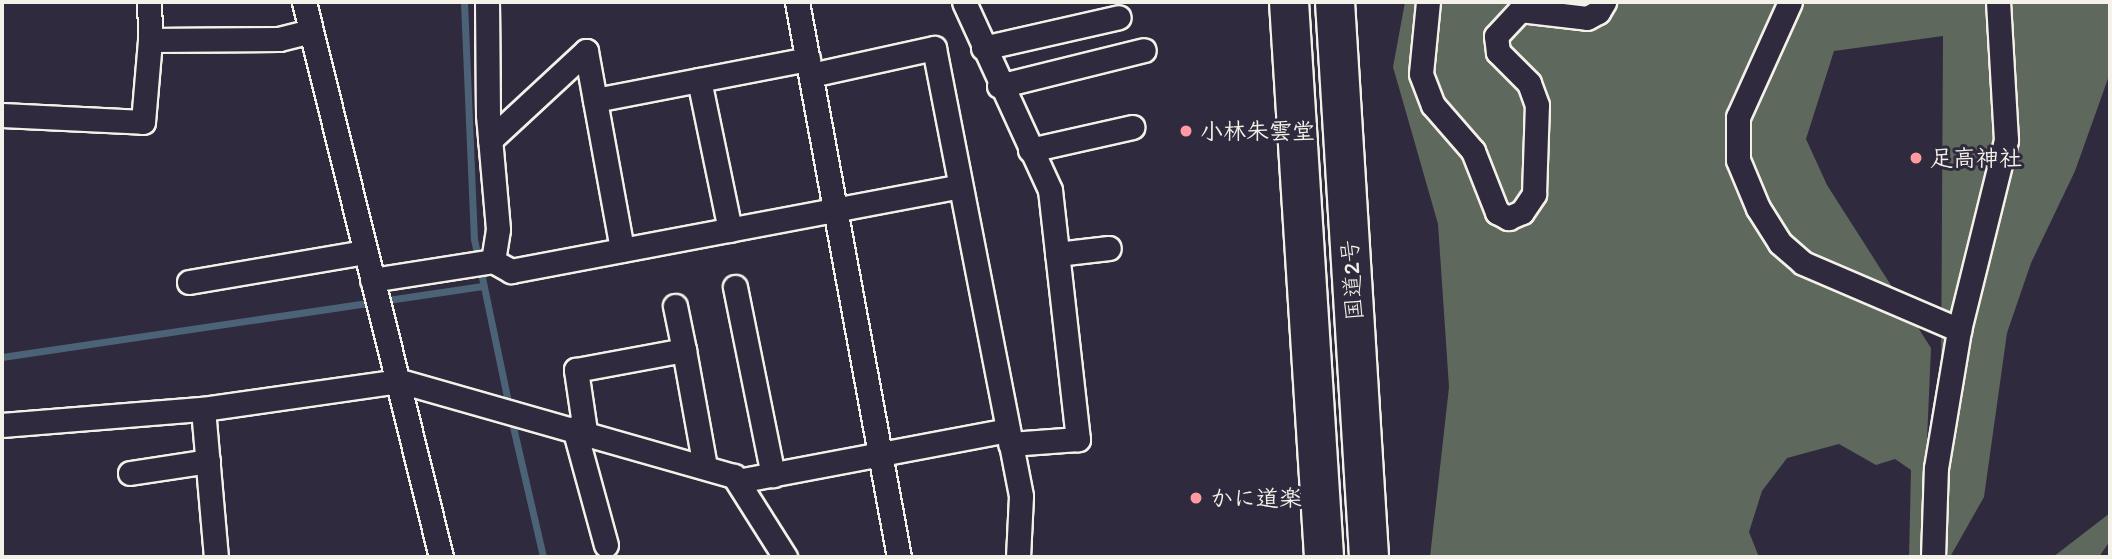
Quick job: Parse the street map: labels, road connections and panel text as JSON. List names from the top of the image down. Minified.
{"streets":{"highway":["国道2号"]},"places":["小林朱雲堂","足高神社","かに道楽"]}
